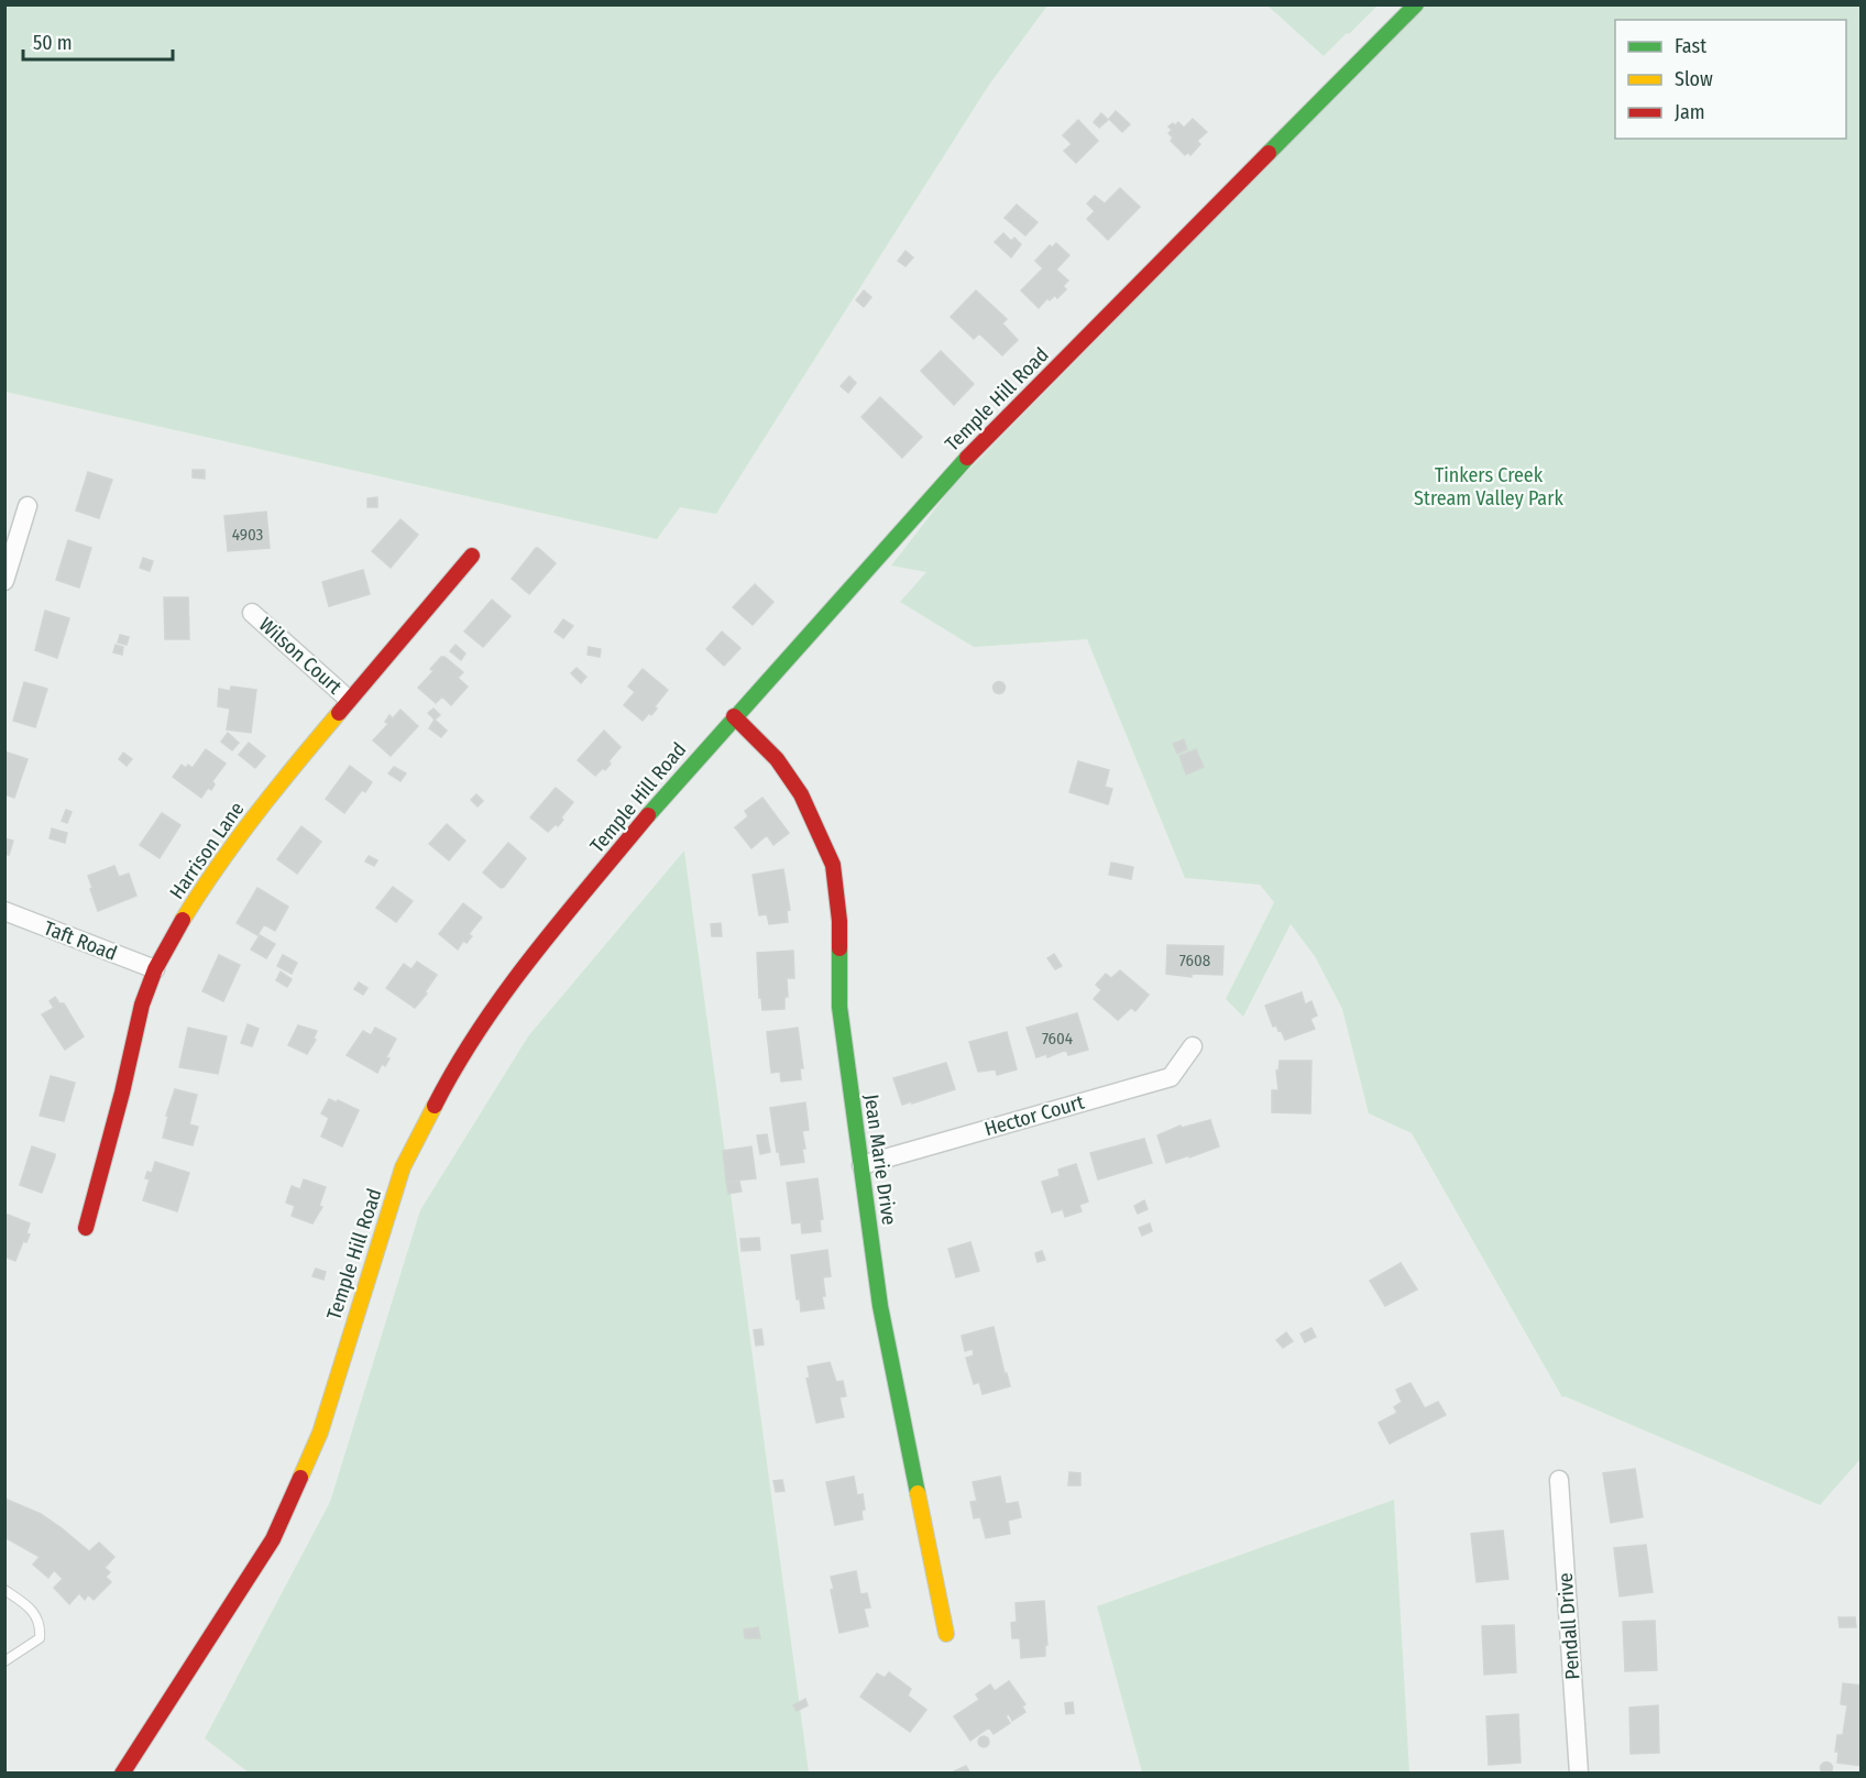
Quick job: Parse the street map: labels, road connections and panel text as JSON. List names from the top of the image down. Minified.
{"streets":{"main road":["Temple Hill Road","Harrison Lane","Jean Marie Drive"],"street":["Wilson Court","Taft Road","Hector Court","Pendall Drive"]},"crossings":[["Temple Hill Road","Jean Marie Drive"],["Wilson Court","Harrison Lane"],["Harrison Lane","Taft Road"],["Hector Court","Jean Marie Drive"]],"parks":["Tinkers Creek Stream Valley Park"],"house_numbers":["4903","7608","7604"],"legend":["Fast","Slow","Jam"],"scale_bar":"50 m"}
